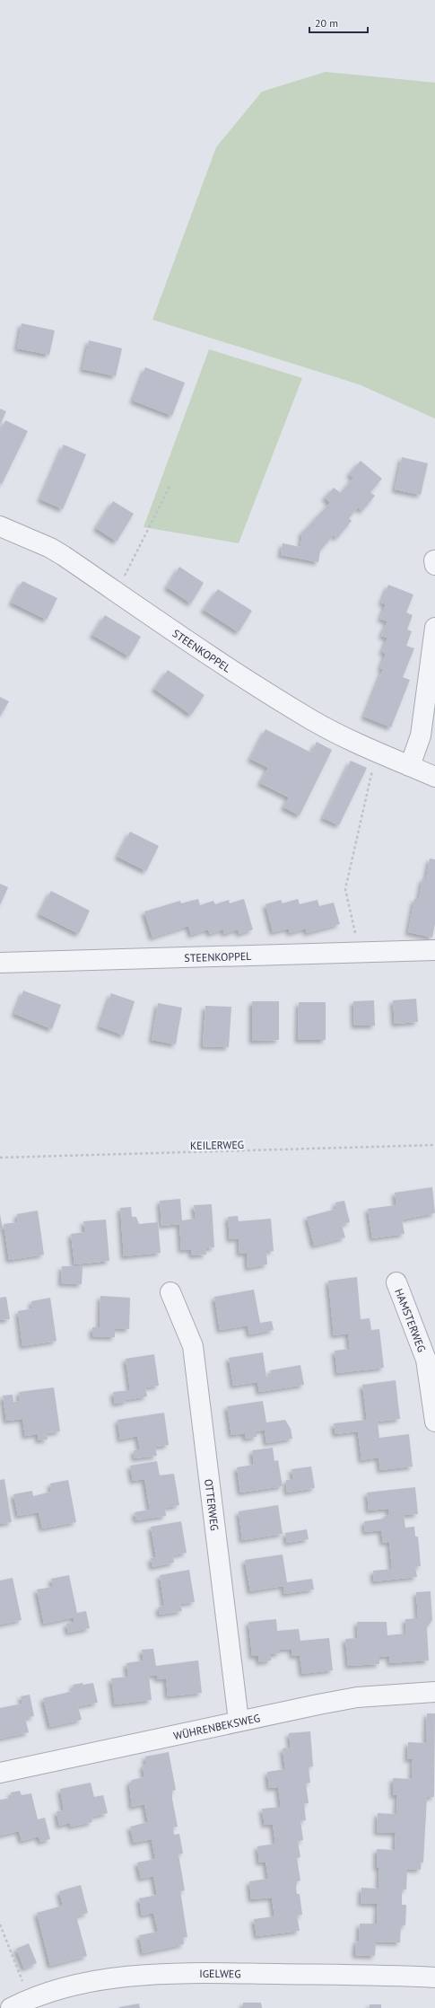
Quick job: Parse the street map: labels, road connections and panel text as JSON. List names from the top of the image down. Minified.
{"streets":{"street":["STEENKOPPEL","HAMSTERWEG","OTTERWEG","WÜHRENBEKSWEG","IGELWEG"],"path":["KEILERWEG"]},"crossings":[["OTTERWEG","WÜHRENBEKSWEG"]],"scale_bar":"20 m"}
